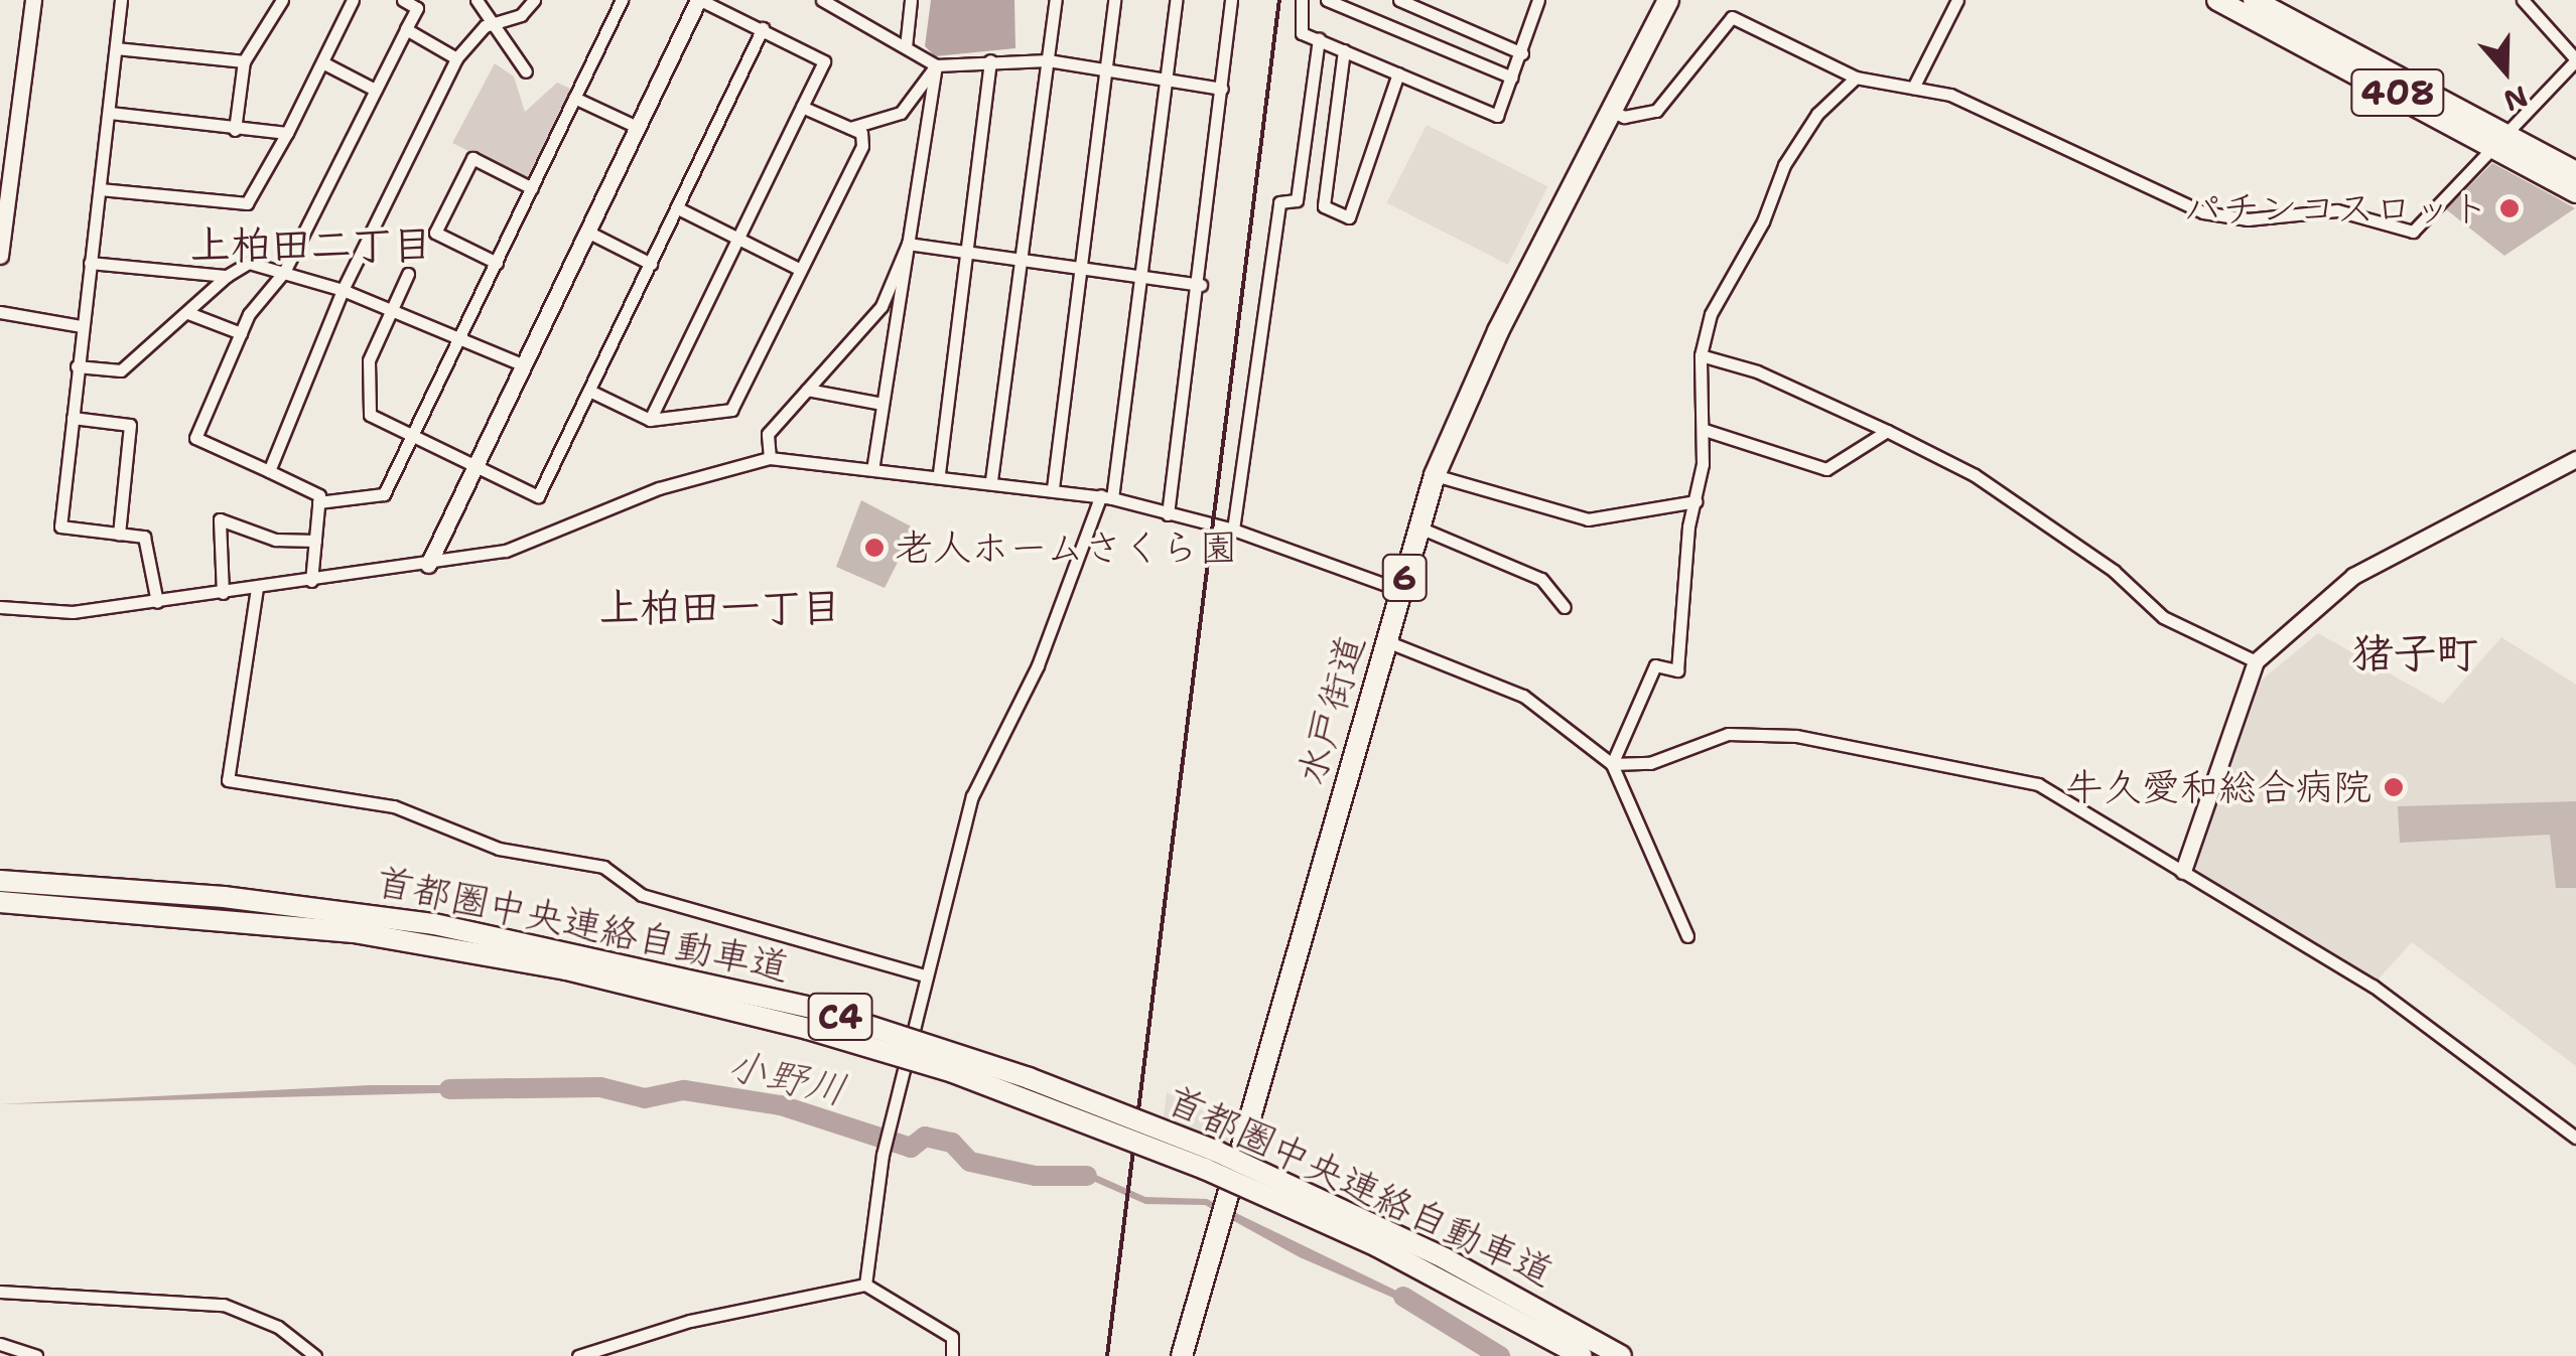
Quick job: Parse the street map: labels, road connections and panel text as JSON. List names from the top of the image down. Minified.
{"streets":{"highway":["408","6","水戸街道","首都圏中央連絡自動車道","C4"]},"districts":["上柏田二丁目","上柏田一丁目","猪子町"],"water":["小野川"],"places":["パチンコスロット","老人ホームさくら園","牛久愛和総合病院"],"north":"bottom"}
